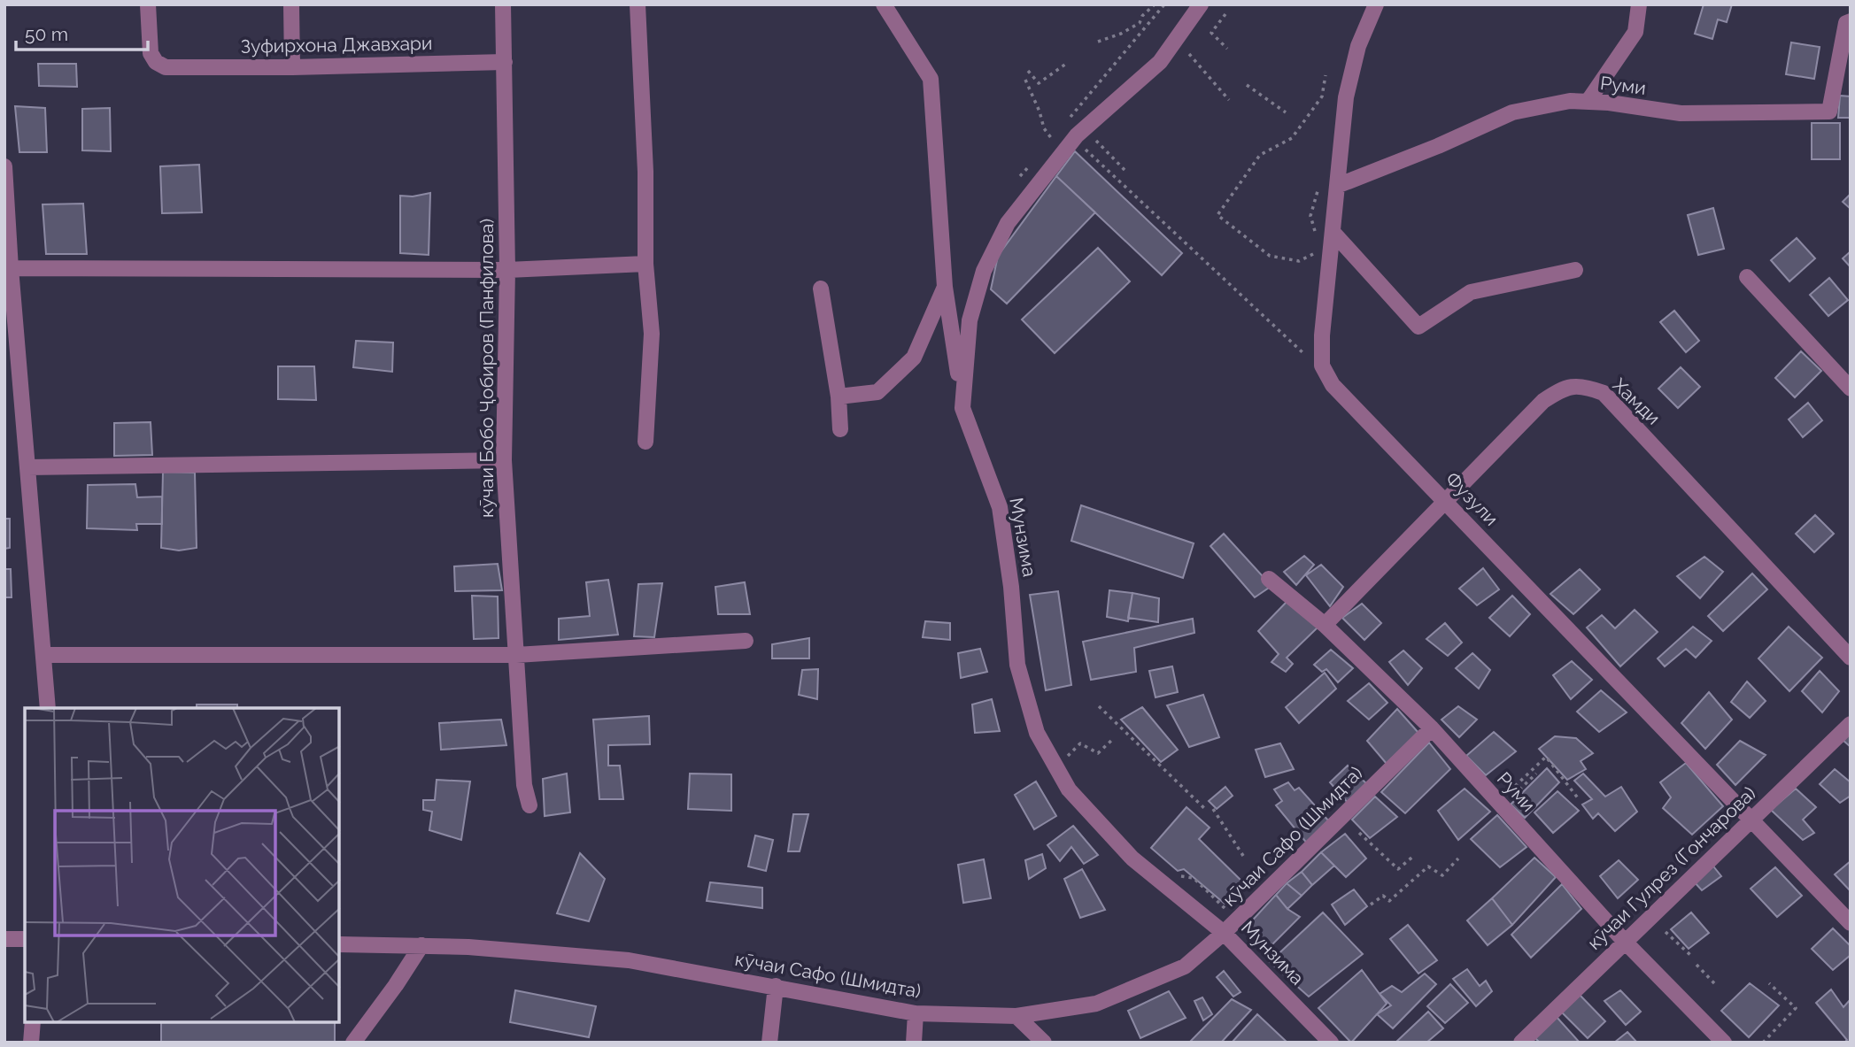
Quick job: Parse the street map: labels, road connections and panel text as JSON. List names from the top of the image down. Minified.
{"streets":{"street":["Зуфирхона Джавхари","Руми","кӯчаи Бобо Ҷобиров (Панфилова)","Хамди","Фузули","Мунзима","кӯчаи Сафо (Шмидта)","кӯчаи Гулрез (Гончарова)"]},"crossings":[["Зуфирхона Джавхари","кӯчаи Бобо Ҷобиров (Панфилова)"],["Руми","Хамди"],["Руми","Фузули"],["Руми","кӯчаи Сафо (Шмидта)"],["Руми","кӯчаи Гулрез (Гончарова)"],["Хамди","Фузули"],["Фузули","кӯчаи Гулрез (Гончарова)"],["Мунзима","кӯчаи Сафо (Шмидта)"]],"scale_bar":"50 m"}
